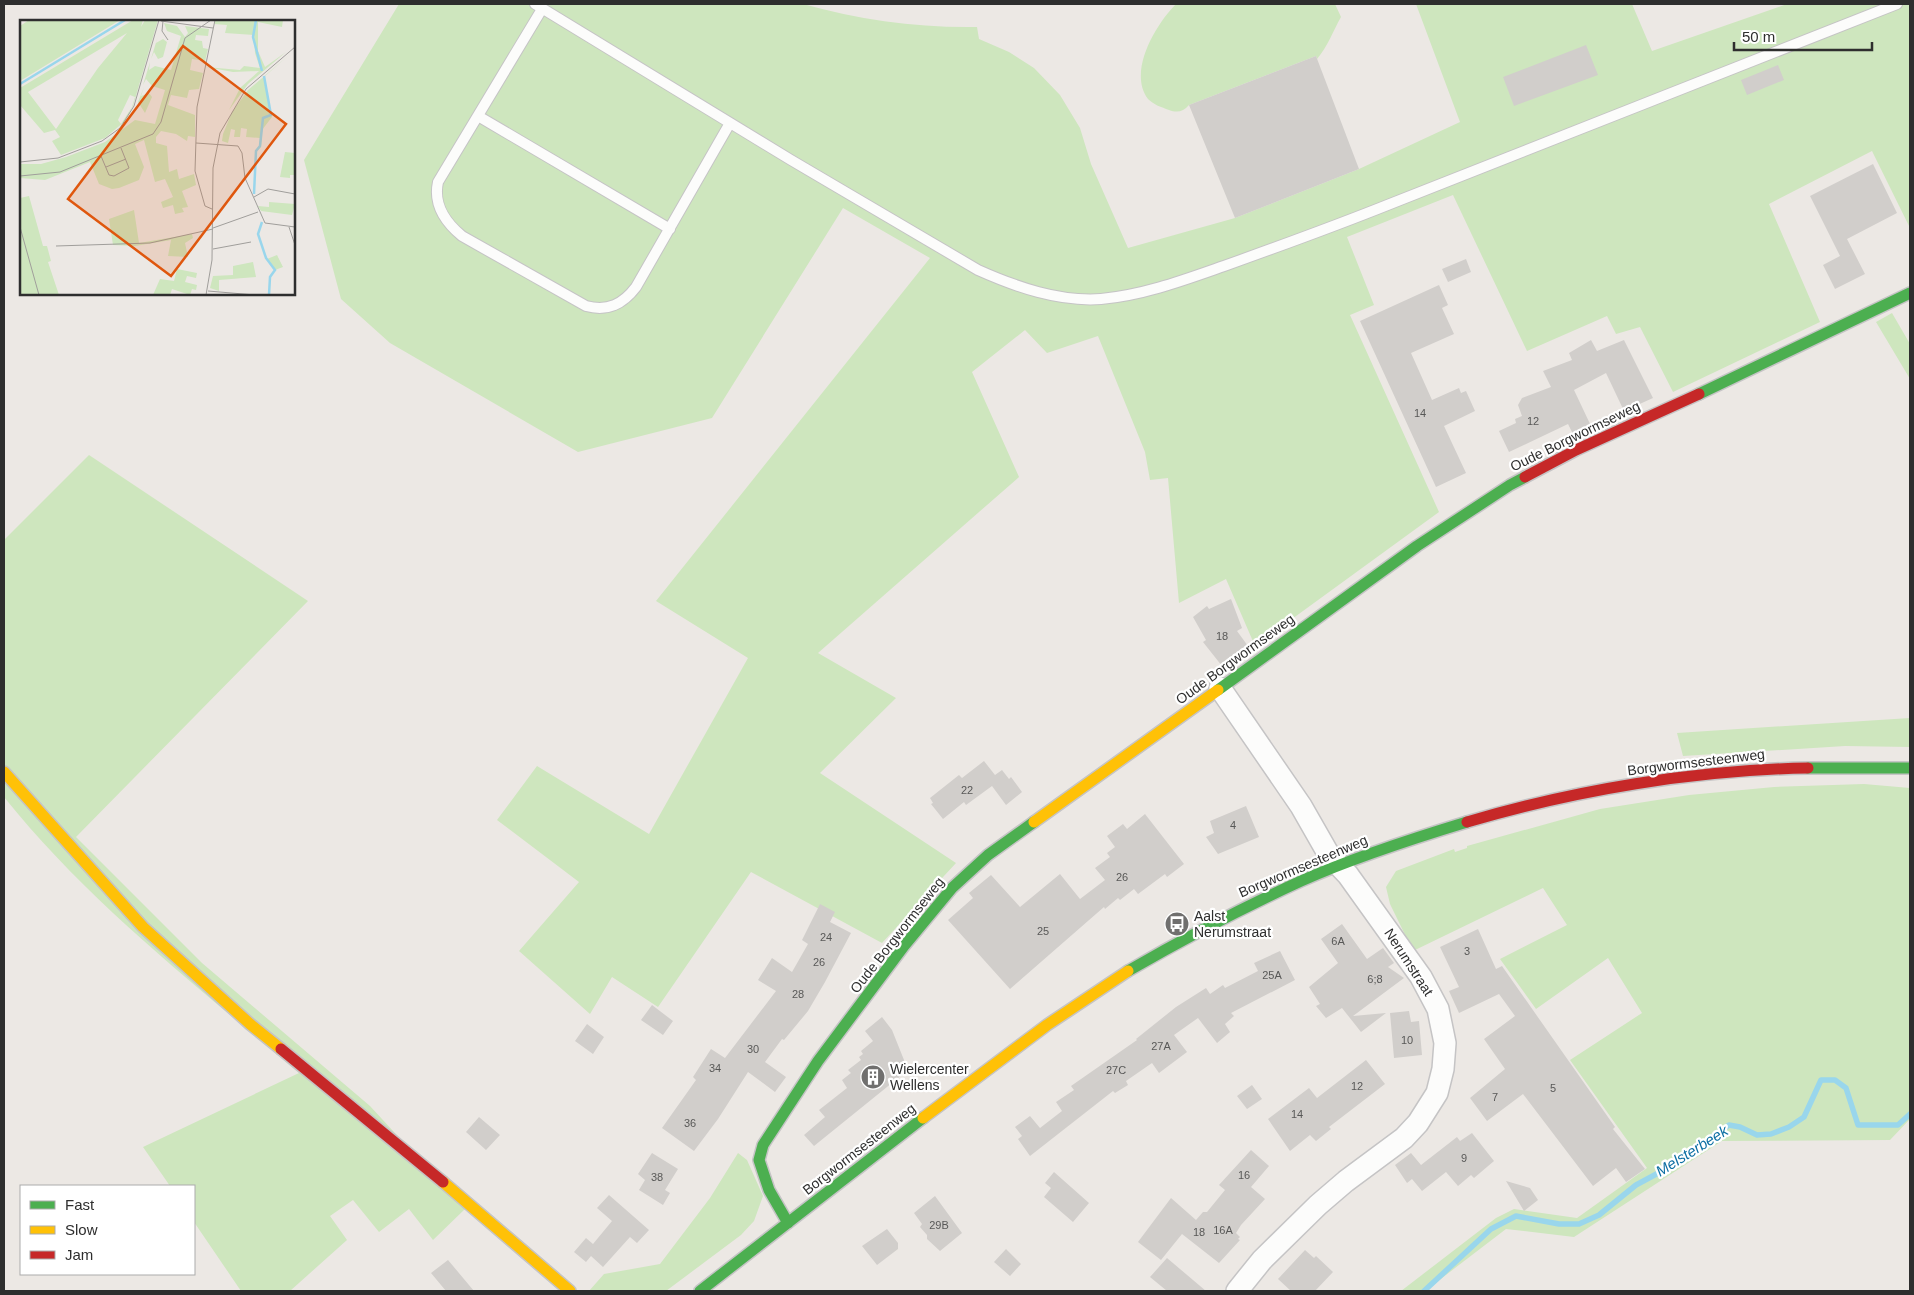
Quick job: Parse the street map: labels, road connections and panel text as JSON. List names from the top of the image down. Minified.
{"streets":{"street":["Oude Borgwormseweg","Borgwormsesteenweg","Nerumstraat"]},"crossings":[["Oude Borgwormseweg","Borgwormsesteenweg"],["Oude Borgwormseweg","Nerumstraat"],["Borgwormsesteenweg","Nerumstraat"]],"water":["Melsterbeek"],"places":{"bus stop":["Aalst Nerumstraat"],"building":["Wielercenter Wellens"]},"house_numbers":["14","12","18","22","4","26","25","24","6A","3","26","25A","6;8","28","10","27A","30","34","27C","12","5","7","14","36","9","16","38","29B","16A","18"],"legend":["Fast","Slow","Jam"],"scale_bar":"50 m"}
